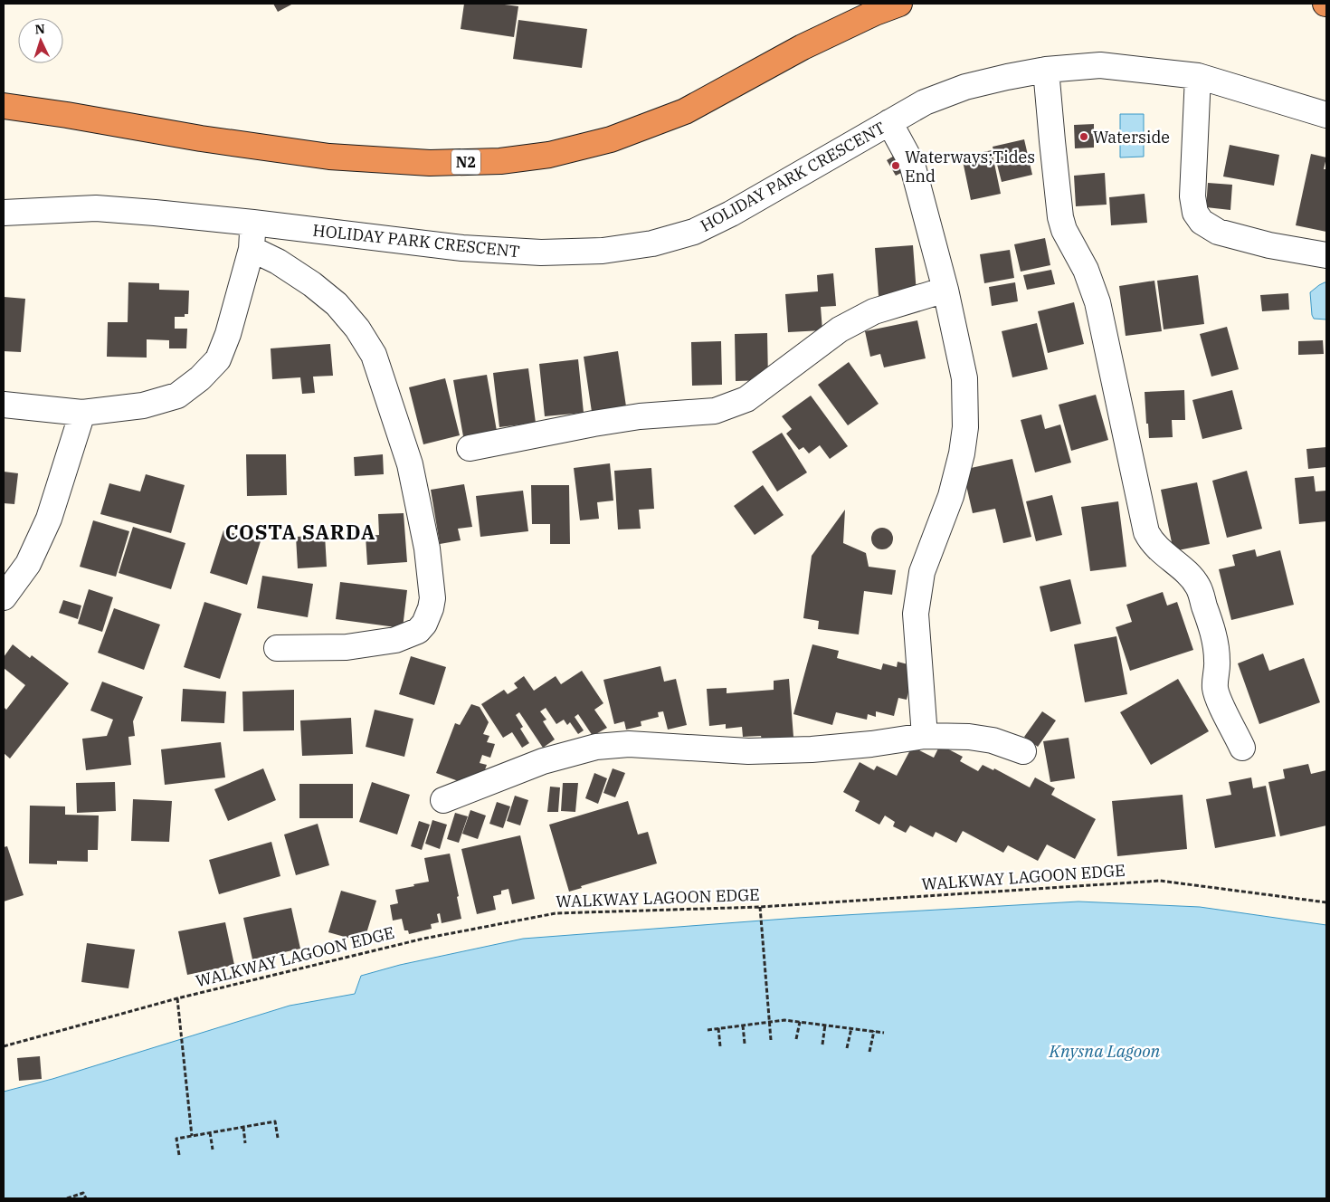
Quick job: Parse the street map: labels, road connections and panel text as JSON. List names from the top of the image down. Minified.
{"streets":{"highway":["N2"],"street":["HOLIDAY PARK CRESCENT"],"path":["WALKWAY LAGOON EDGE"]},"districts":["COSTA SARDA"],"water":["Knysna Lagoon"],"places":["Waterside","Waterways;Tides End"],"north":"top"}
